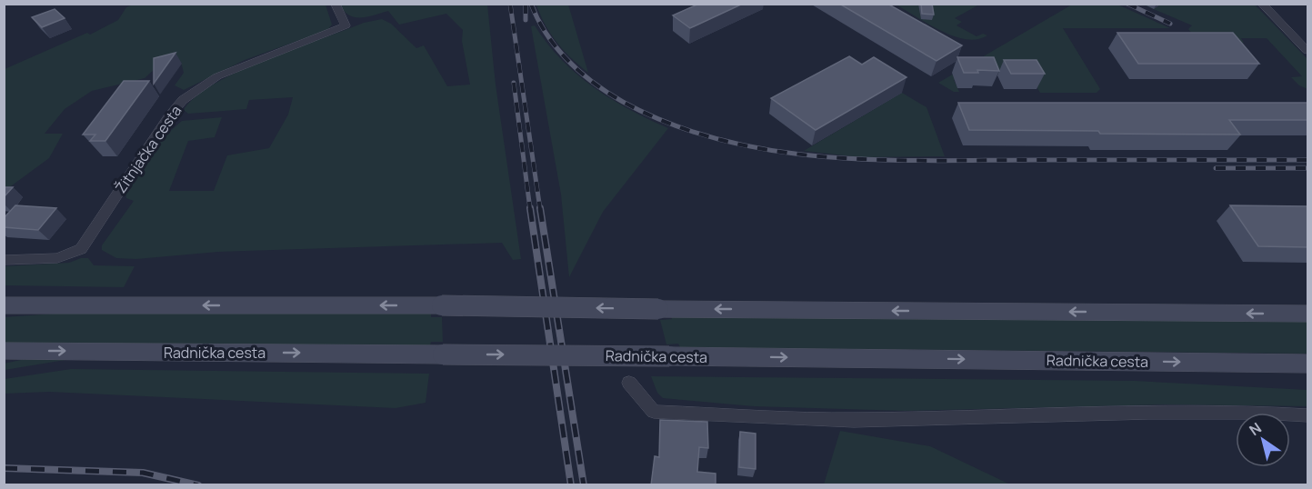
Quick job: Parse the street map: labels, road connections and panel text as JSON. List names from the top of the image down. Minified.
{"streets":{"main road":["Radnička cesta"],"street":["Žitnjačka cesta"]},"north":"top left"}
